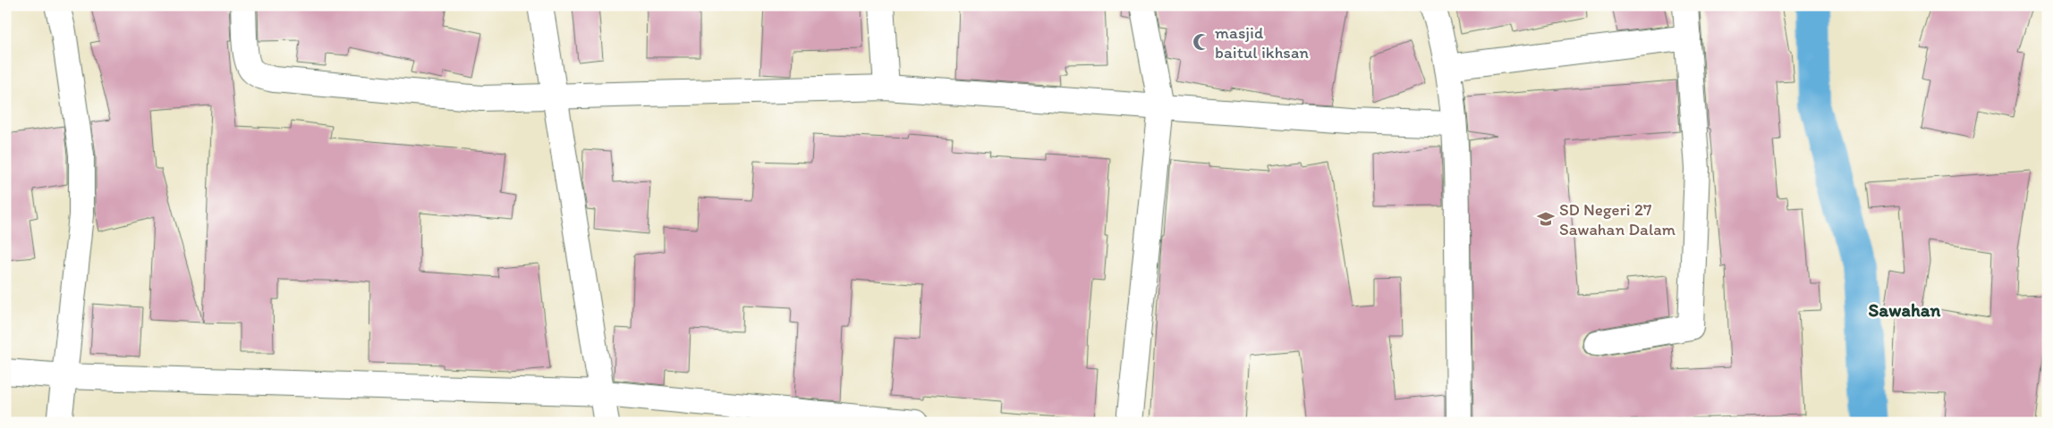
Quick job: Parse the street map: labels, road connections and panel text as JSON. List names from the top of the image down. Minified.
{"districts":["Sawahan"],"places":{"mosque":["masjid baitul ikhsan"],"school or university":["SD Negeri 27 Sawahan Dalam"]}}
